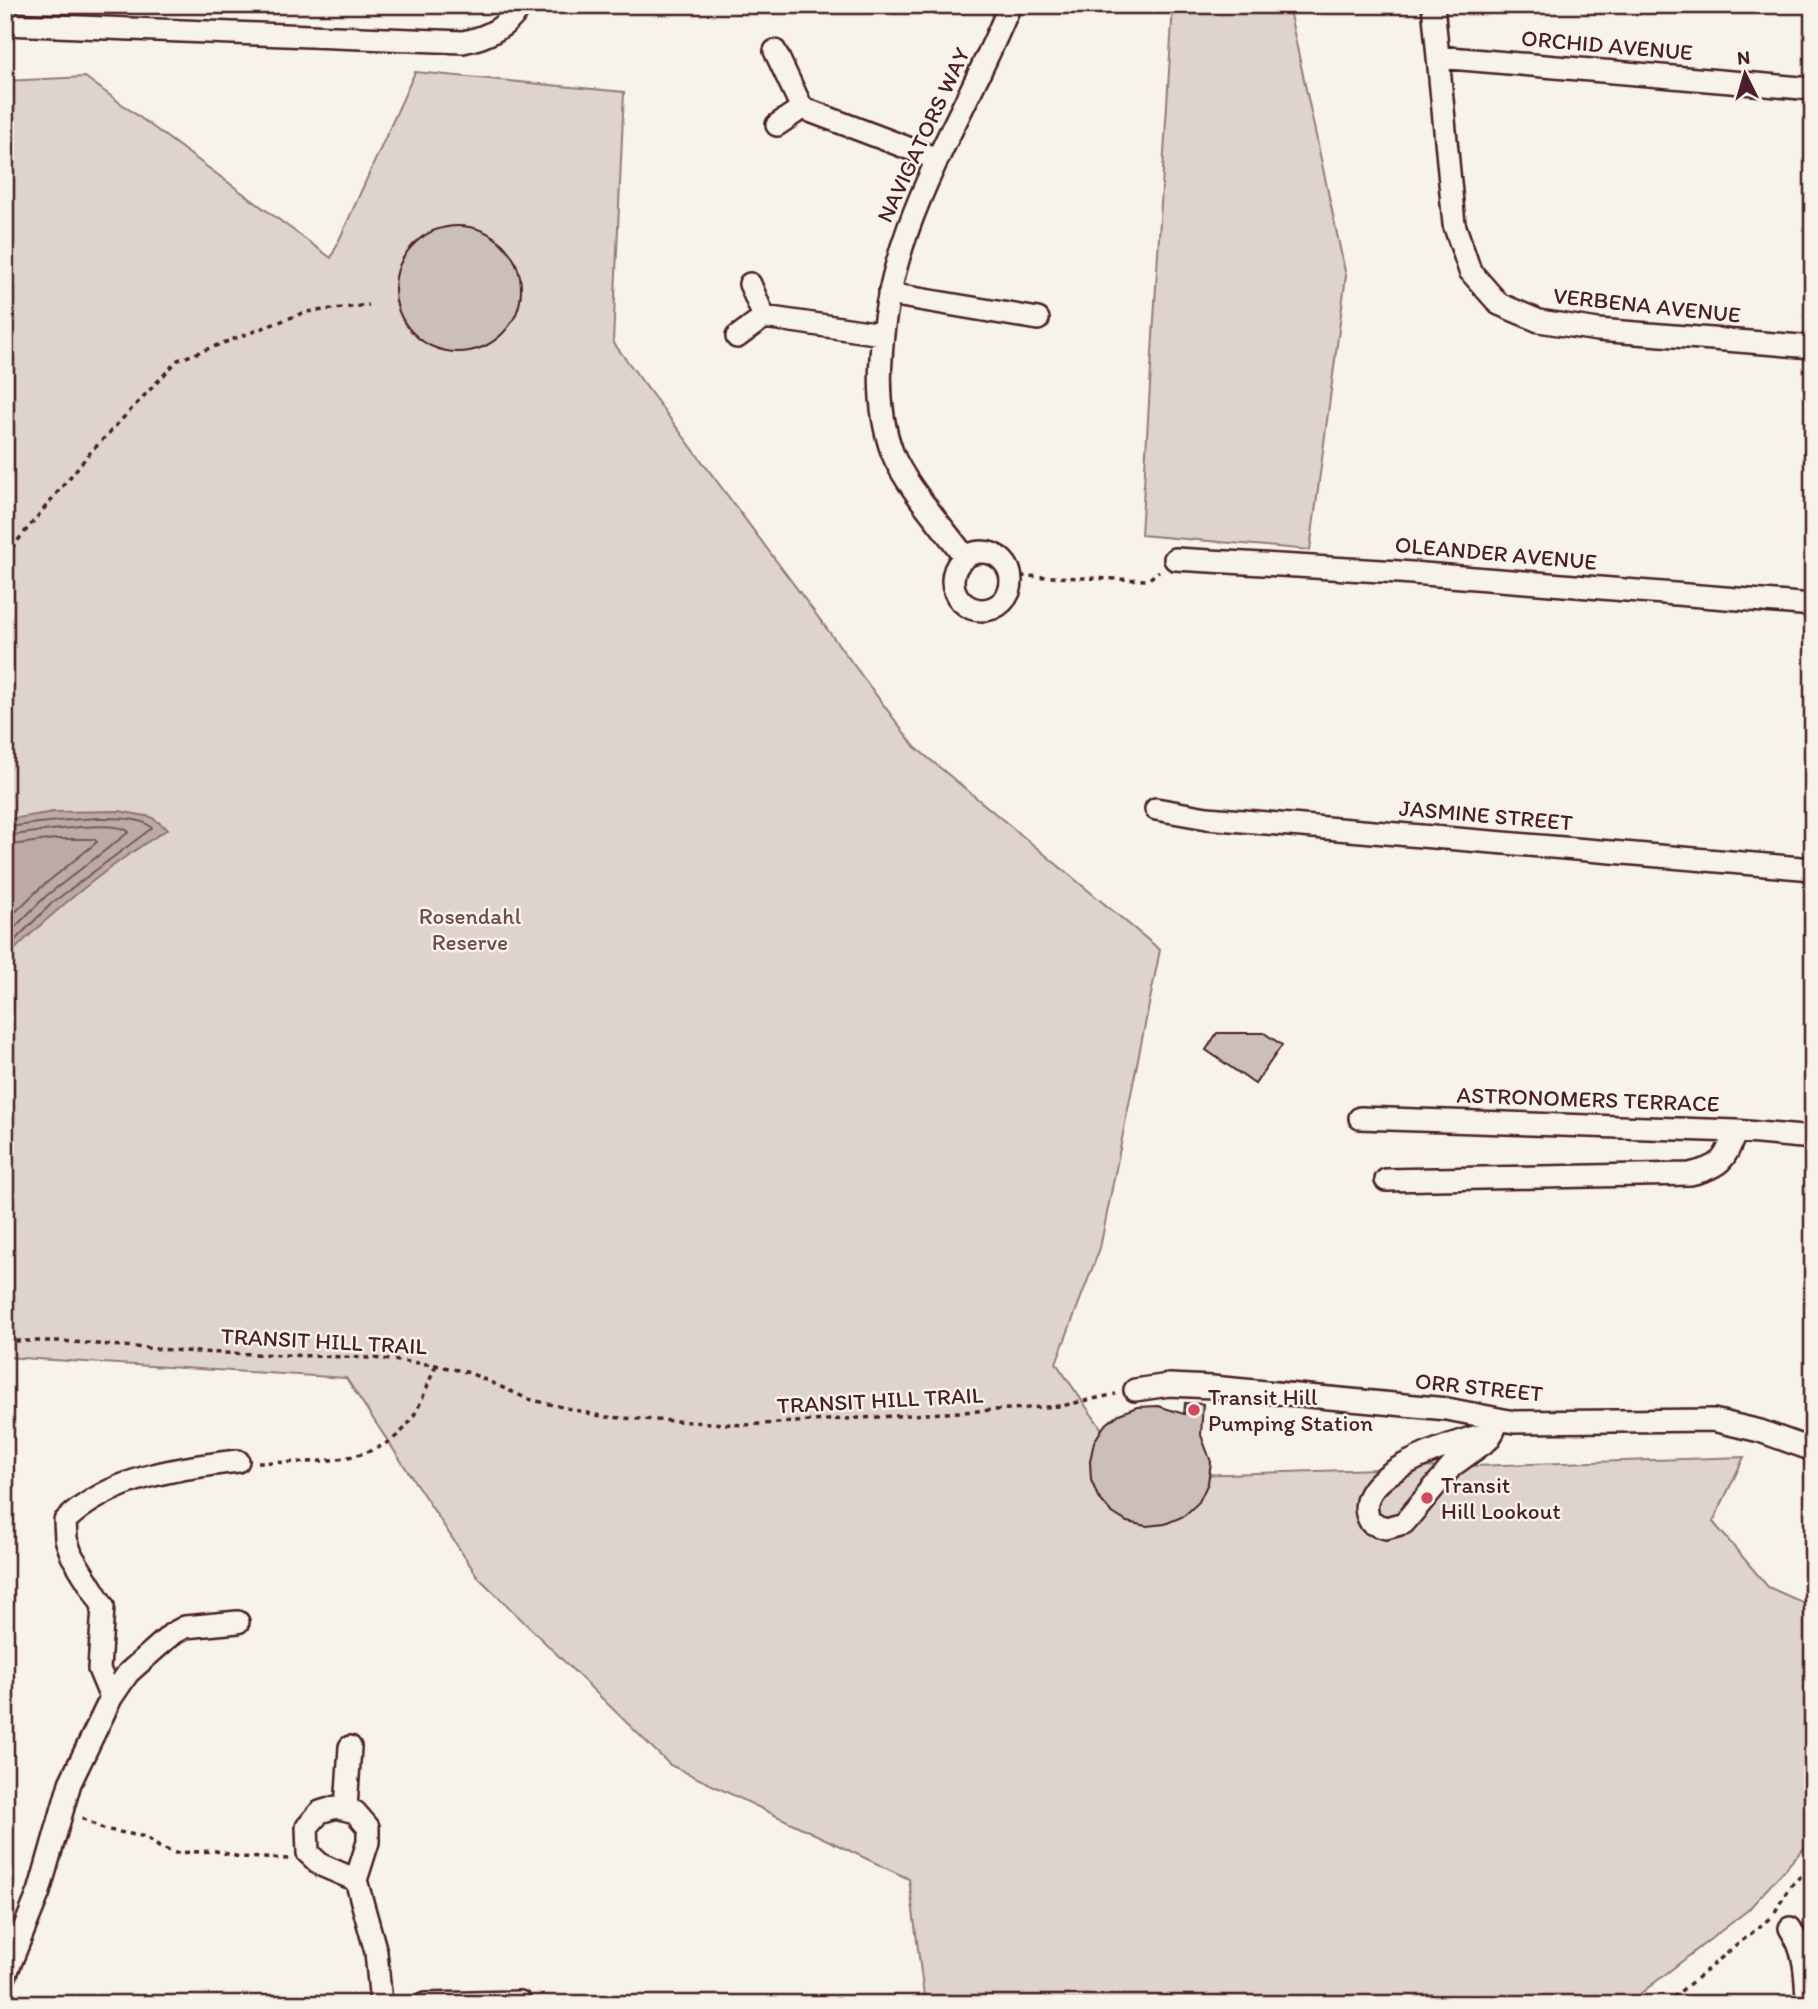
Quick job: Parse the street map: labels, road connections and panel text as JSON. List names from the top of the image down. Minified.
{"streets":{"street":["ORCHID AVENUE","NAVIGATORS WAY","VERBENA AVENUE","OLEANDER AVENUE","JASMINE STREET","ASTRONOMERS TERRACE","ORR STREET"],"path":["TRANSIT HILL TRAIL"]},"crossings":[["ORCHID AVENUE","VERBENA AVENUE"],["TRANSIT HILL TRAIL","ORR STREET"]],"parks":["Rosendahl Reserve"],"places":["Transit Hill Pumping Station","Transit Hill Lookout"],"north":"top"}
